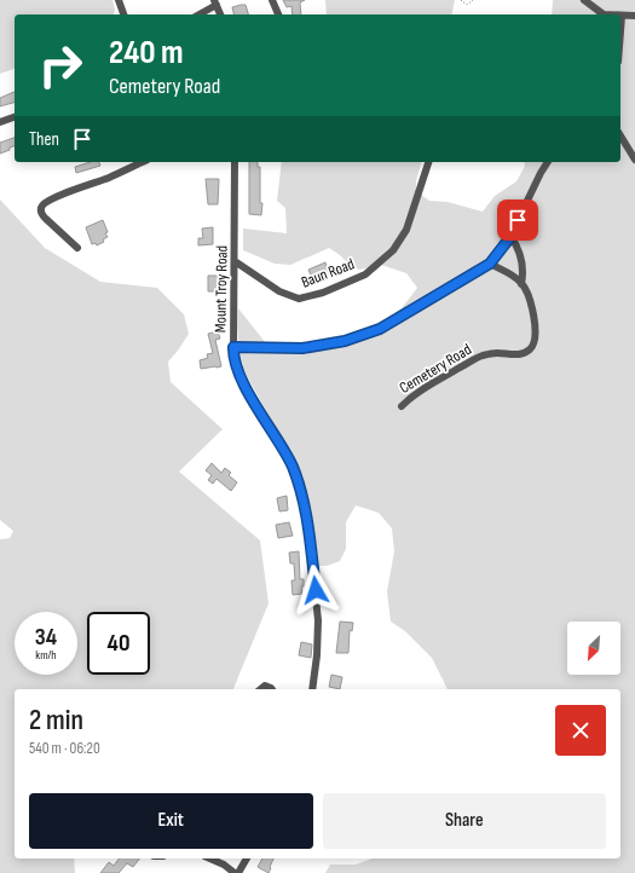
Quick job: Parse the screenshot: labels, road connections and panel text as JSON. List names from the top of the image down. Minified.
{"streets":{"street":["Baun Road","Mount Troy Road","Cemetery Road"]},"crossings":[["Baun Road","Mount Troy Road"]],"north":"bottom left","page":{"turn":["240 m","Cemetery Road"],"then":"Then","speed":"34 km/h","limit":"40","heading":["2 min","540 m · 06:20"],"buttons":["Exit","Share"]}}
